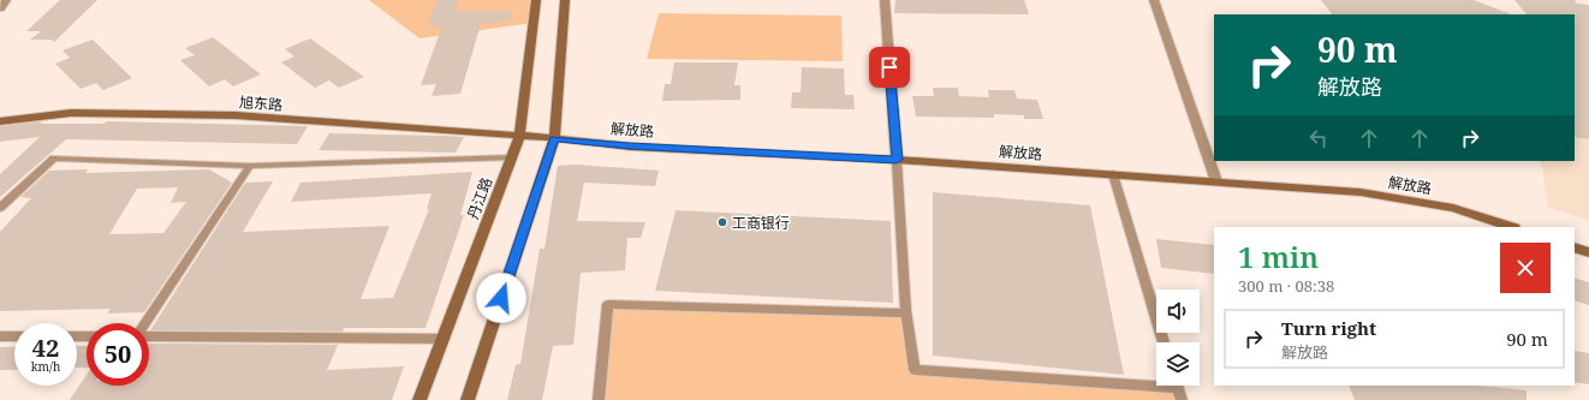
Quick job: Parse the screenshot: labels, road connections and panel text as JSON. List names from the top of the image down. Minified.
{"streets":{"street":["旭东路","解放路","丹江路"]},"crossings":[["旭东路","解放路"],["旭东路","丹江路"],["解放路","丹江路"]],"places":["工商银行"],"page":{"turn":["90 m","解放路"],"heading":["1 min","300 m · 08:38"],"list":[{"name":"Turn right","note":"解放路","value":"90 m"}],"speed":"42 km/h","limit":"50"}}
